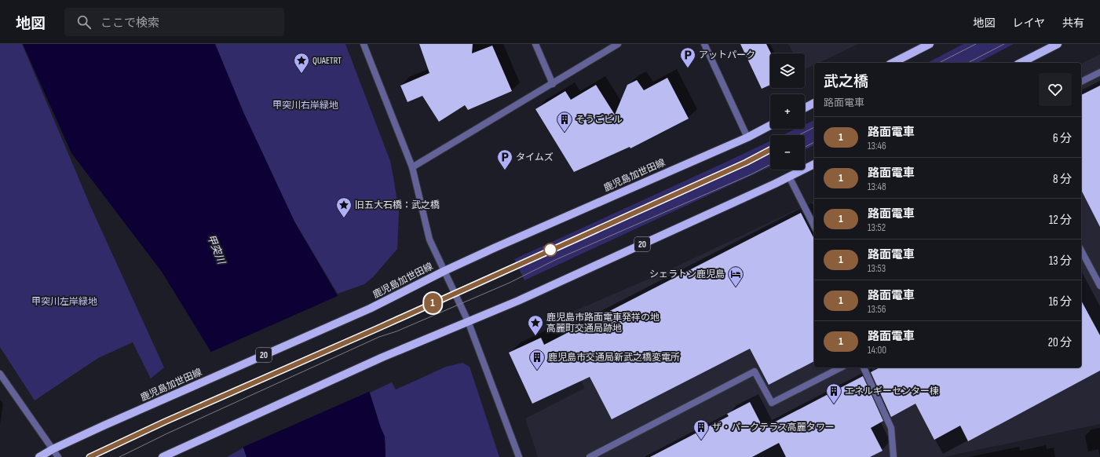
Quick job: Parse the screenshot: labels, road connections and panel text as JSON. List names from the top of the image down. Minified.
{"streets":{"main road":["鹿児島加世田線","20"]},"water":["甲突川"],"parks":["甲突川右岸緑地","甲突川左岸緑地"],"places":{"parking":["アットパーク","タイムズ"],"place":["QUAETRT","旧五大石橋：武之橋","鹿児島市路面電車発祥の地 高麗町交通局跡地"],"building":["そうごビル","鹿児島市交通局新武之橋変電所","エネルギーセンター棟","ザ・パークテラス高麗タワー"],"hotel":["シェラトン鹿児島"]},"lines":["tram line 1"],"page":{"header":"地図","search":"ここで検索","nav":["地図","レイヤ","共有"],"on_map":"1","map_buttons":["+","−"],"heading":["武之橋","路面電車"],"list":[{"mark":"1","name":"路面電車","note":"13:46","value":"6 分"},{"mark":"1","name":"路面電車","note":"13:48","value":"8 分"},{"mark":"1","name":"路面電車","note":"13:52","value":"12 分"},{"mark":"1","name":"路面電車","note":"13:53","value":"13 分"},{"mark":"1","name":"路面電車","note":"13:56","value":"16 分"},{"mark":"1","name":"路面電車","note":"14:00","value":"20 分"}]}}
